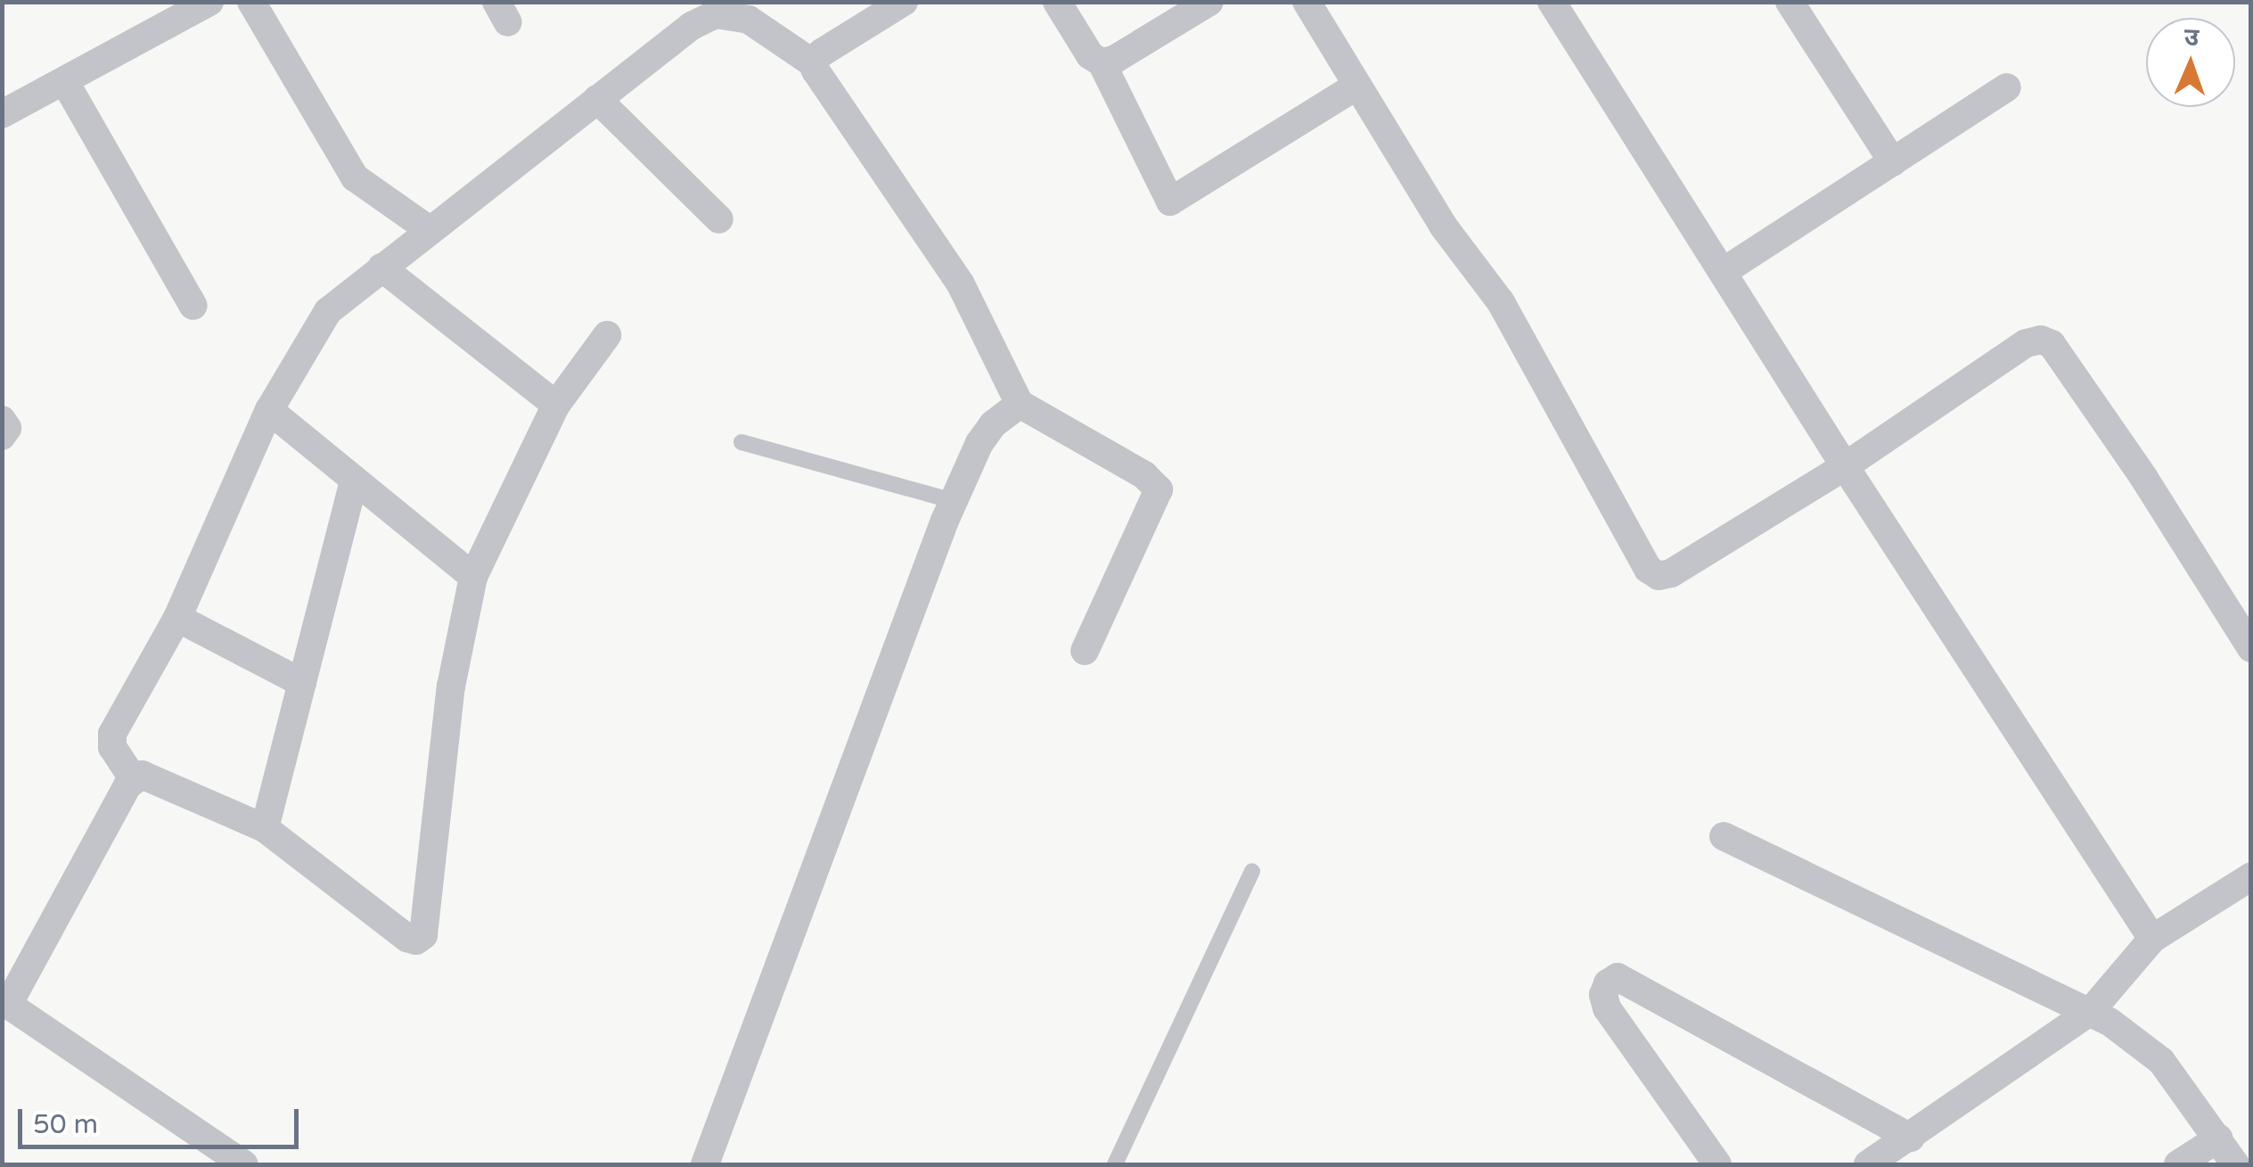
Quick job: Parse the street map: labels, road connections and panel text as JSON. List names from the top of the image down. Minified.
{"scale_bar":"50 m","north":"top"}
